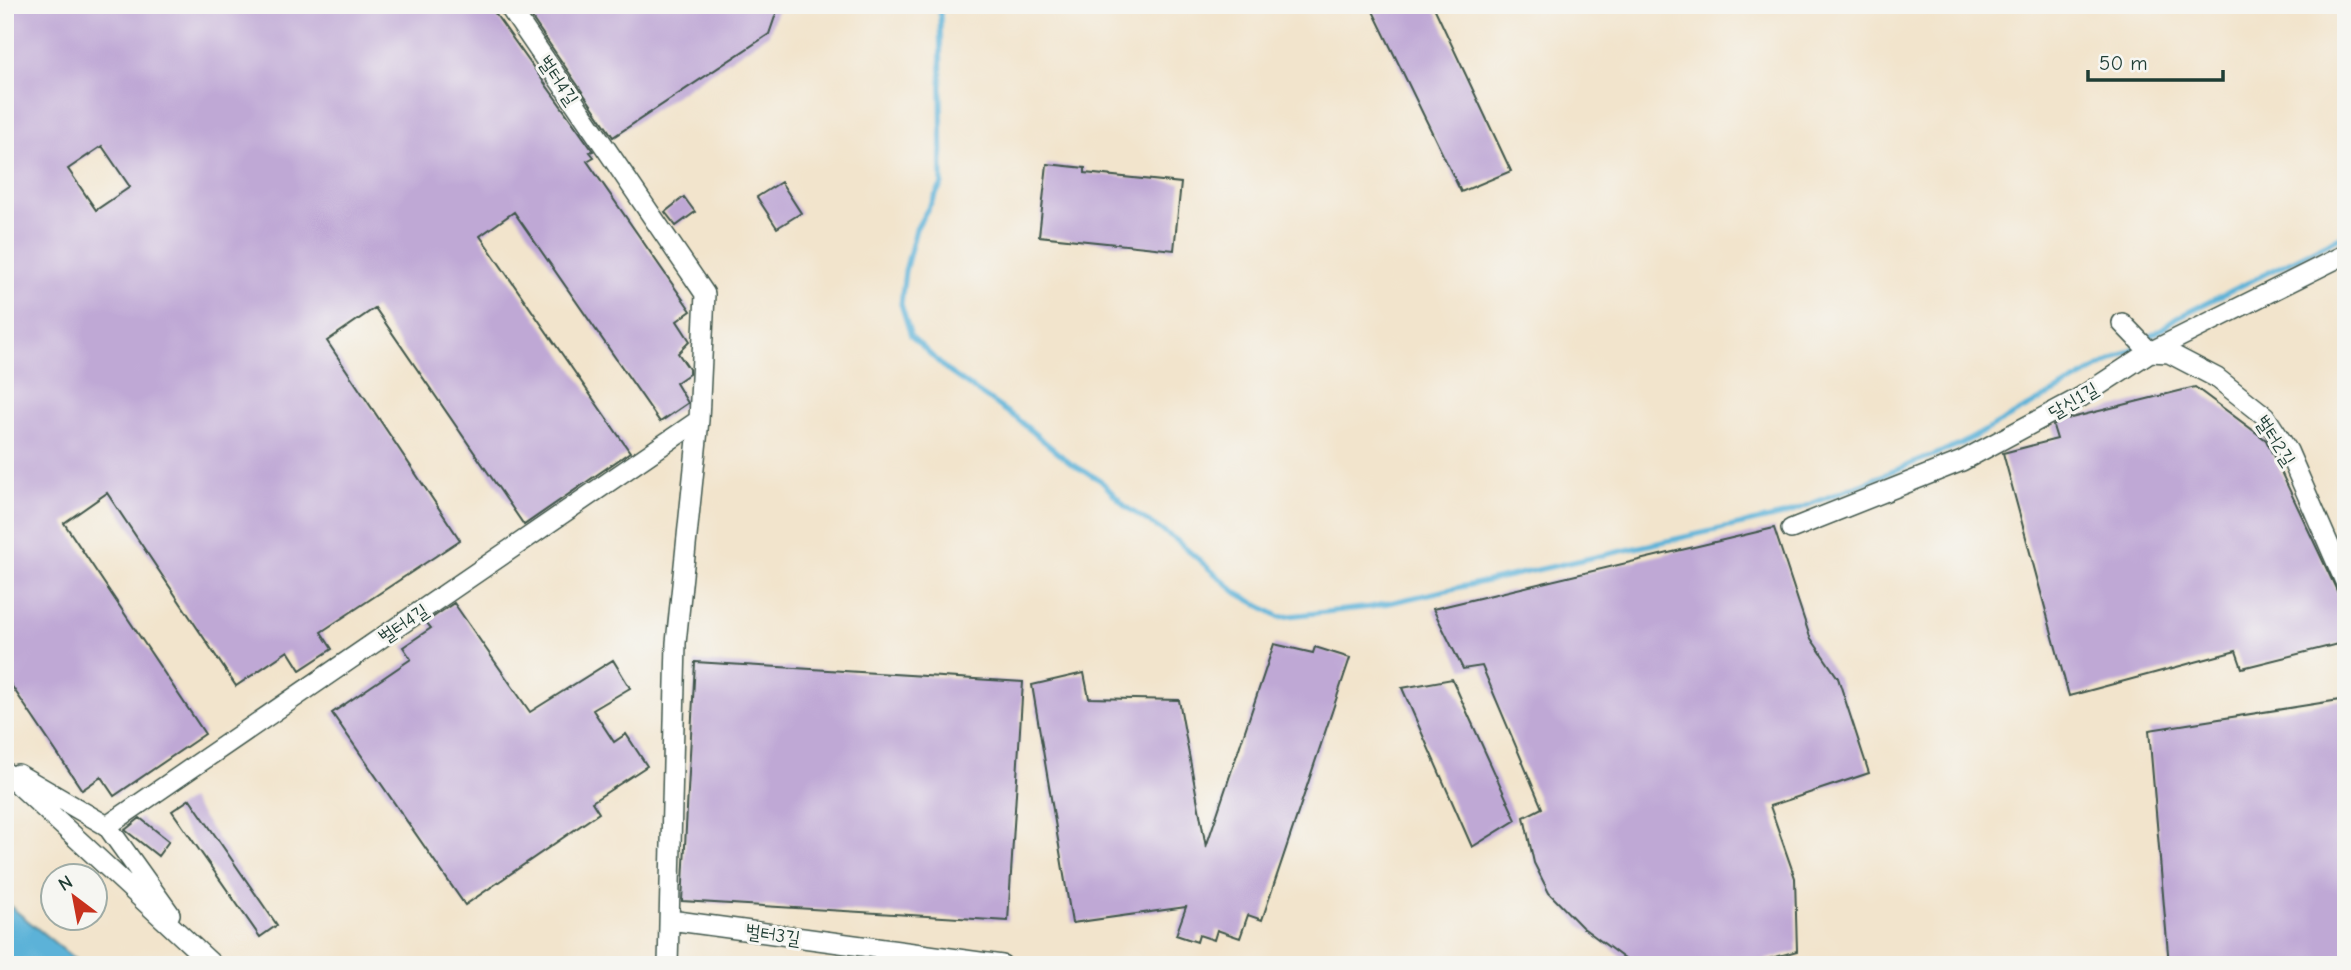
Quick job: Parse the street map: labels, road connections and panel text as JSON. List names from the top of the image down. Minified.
{"streets":{"street":["벌터4길","달신1길","벌터2길","벌터3길"]},"crossings":[["벌터4길","벌터3길"],["달신1길","벌터2길"]],"scale_bar":"50 m","north":"top left"}
